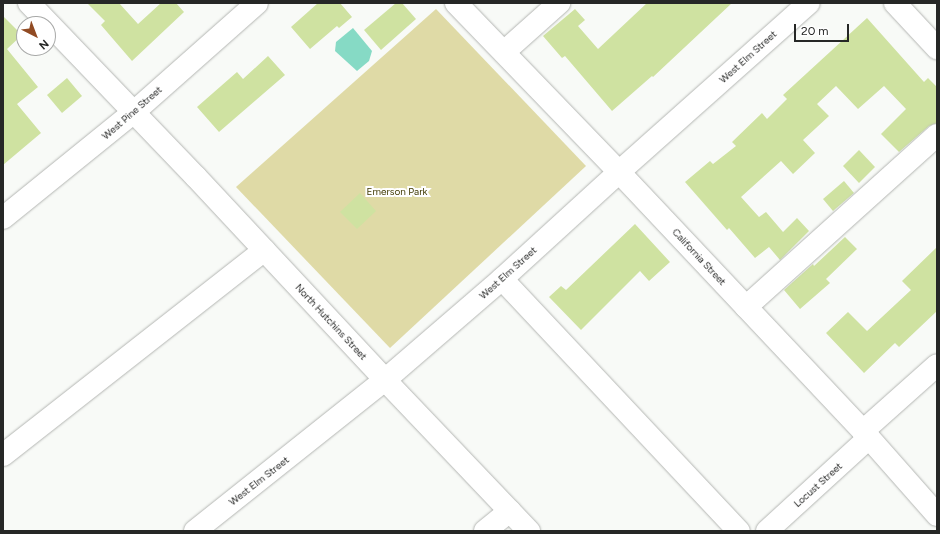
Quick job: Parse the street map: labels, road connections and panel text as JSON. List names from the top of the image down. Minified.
{"streets":{"street":["West Elm Street","West Pine Street","California Street","North Hutchins Street","Locust Street"]},"crossings":[["West Elm Street","California Street"],["West Elm Street","North Hutchins Street"],["West Pine Street","North Hutchins Street"],["California Street","Locust Street"]],"parks":["Emerson Park"],"scale_bar":"20 m","north":"bottom right"}
